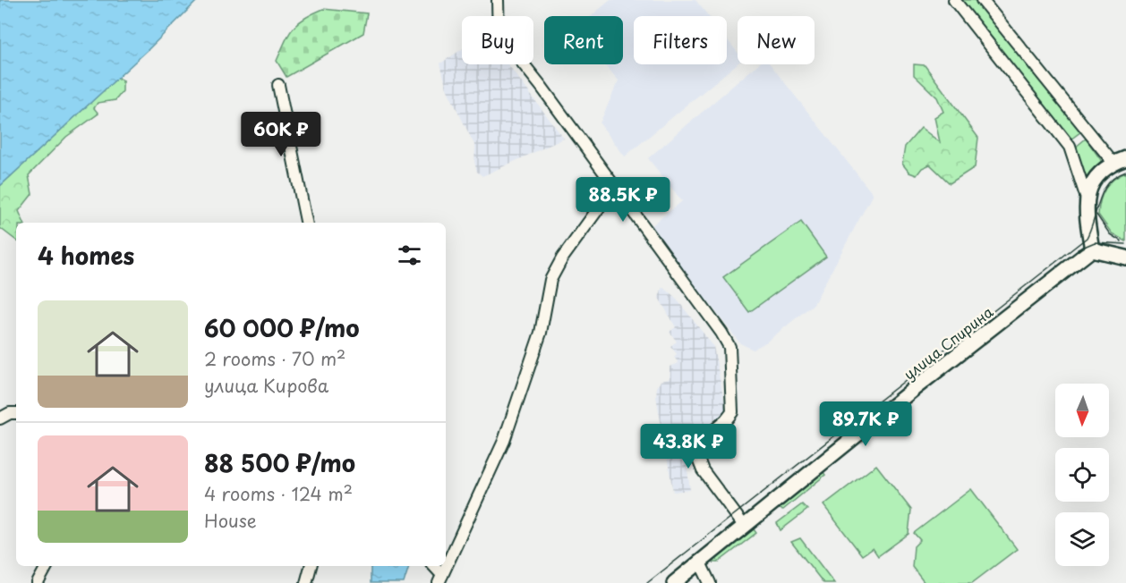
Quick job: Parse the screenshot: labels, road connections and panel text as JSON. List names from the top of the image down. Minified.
{"streets":{"main road":["улица Спирина"]},"north":"bottom","page":{"chip":["Buy","Rent","Filters","New"],"price":["60K ₽","88.5K ₽","89.7K ₽","43.8K ₽"],"heading":"4 homes","list":[{"name":"60 000 ₽/mo","note":"2 rooms · 70 m² · улица Кирова"},{"name":"88 500 ₽/mo","note":"4 rooms · 124 m² · House"}]}}
